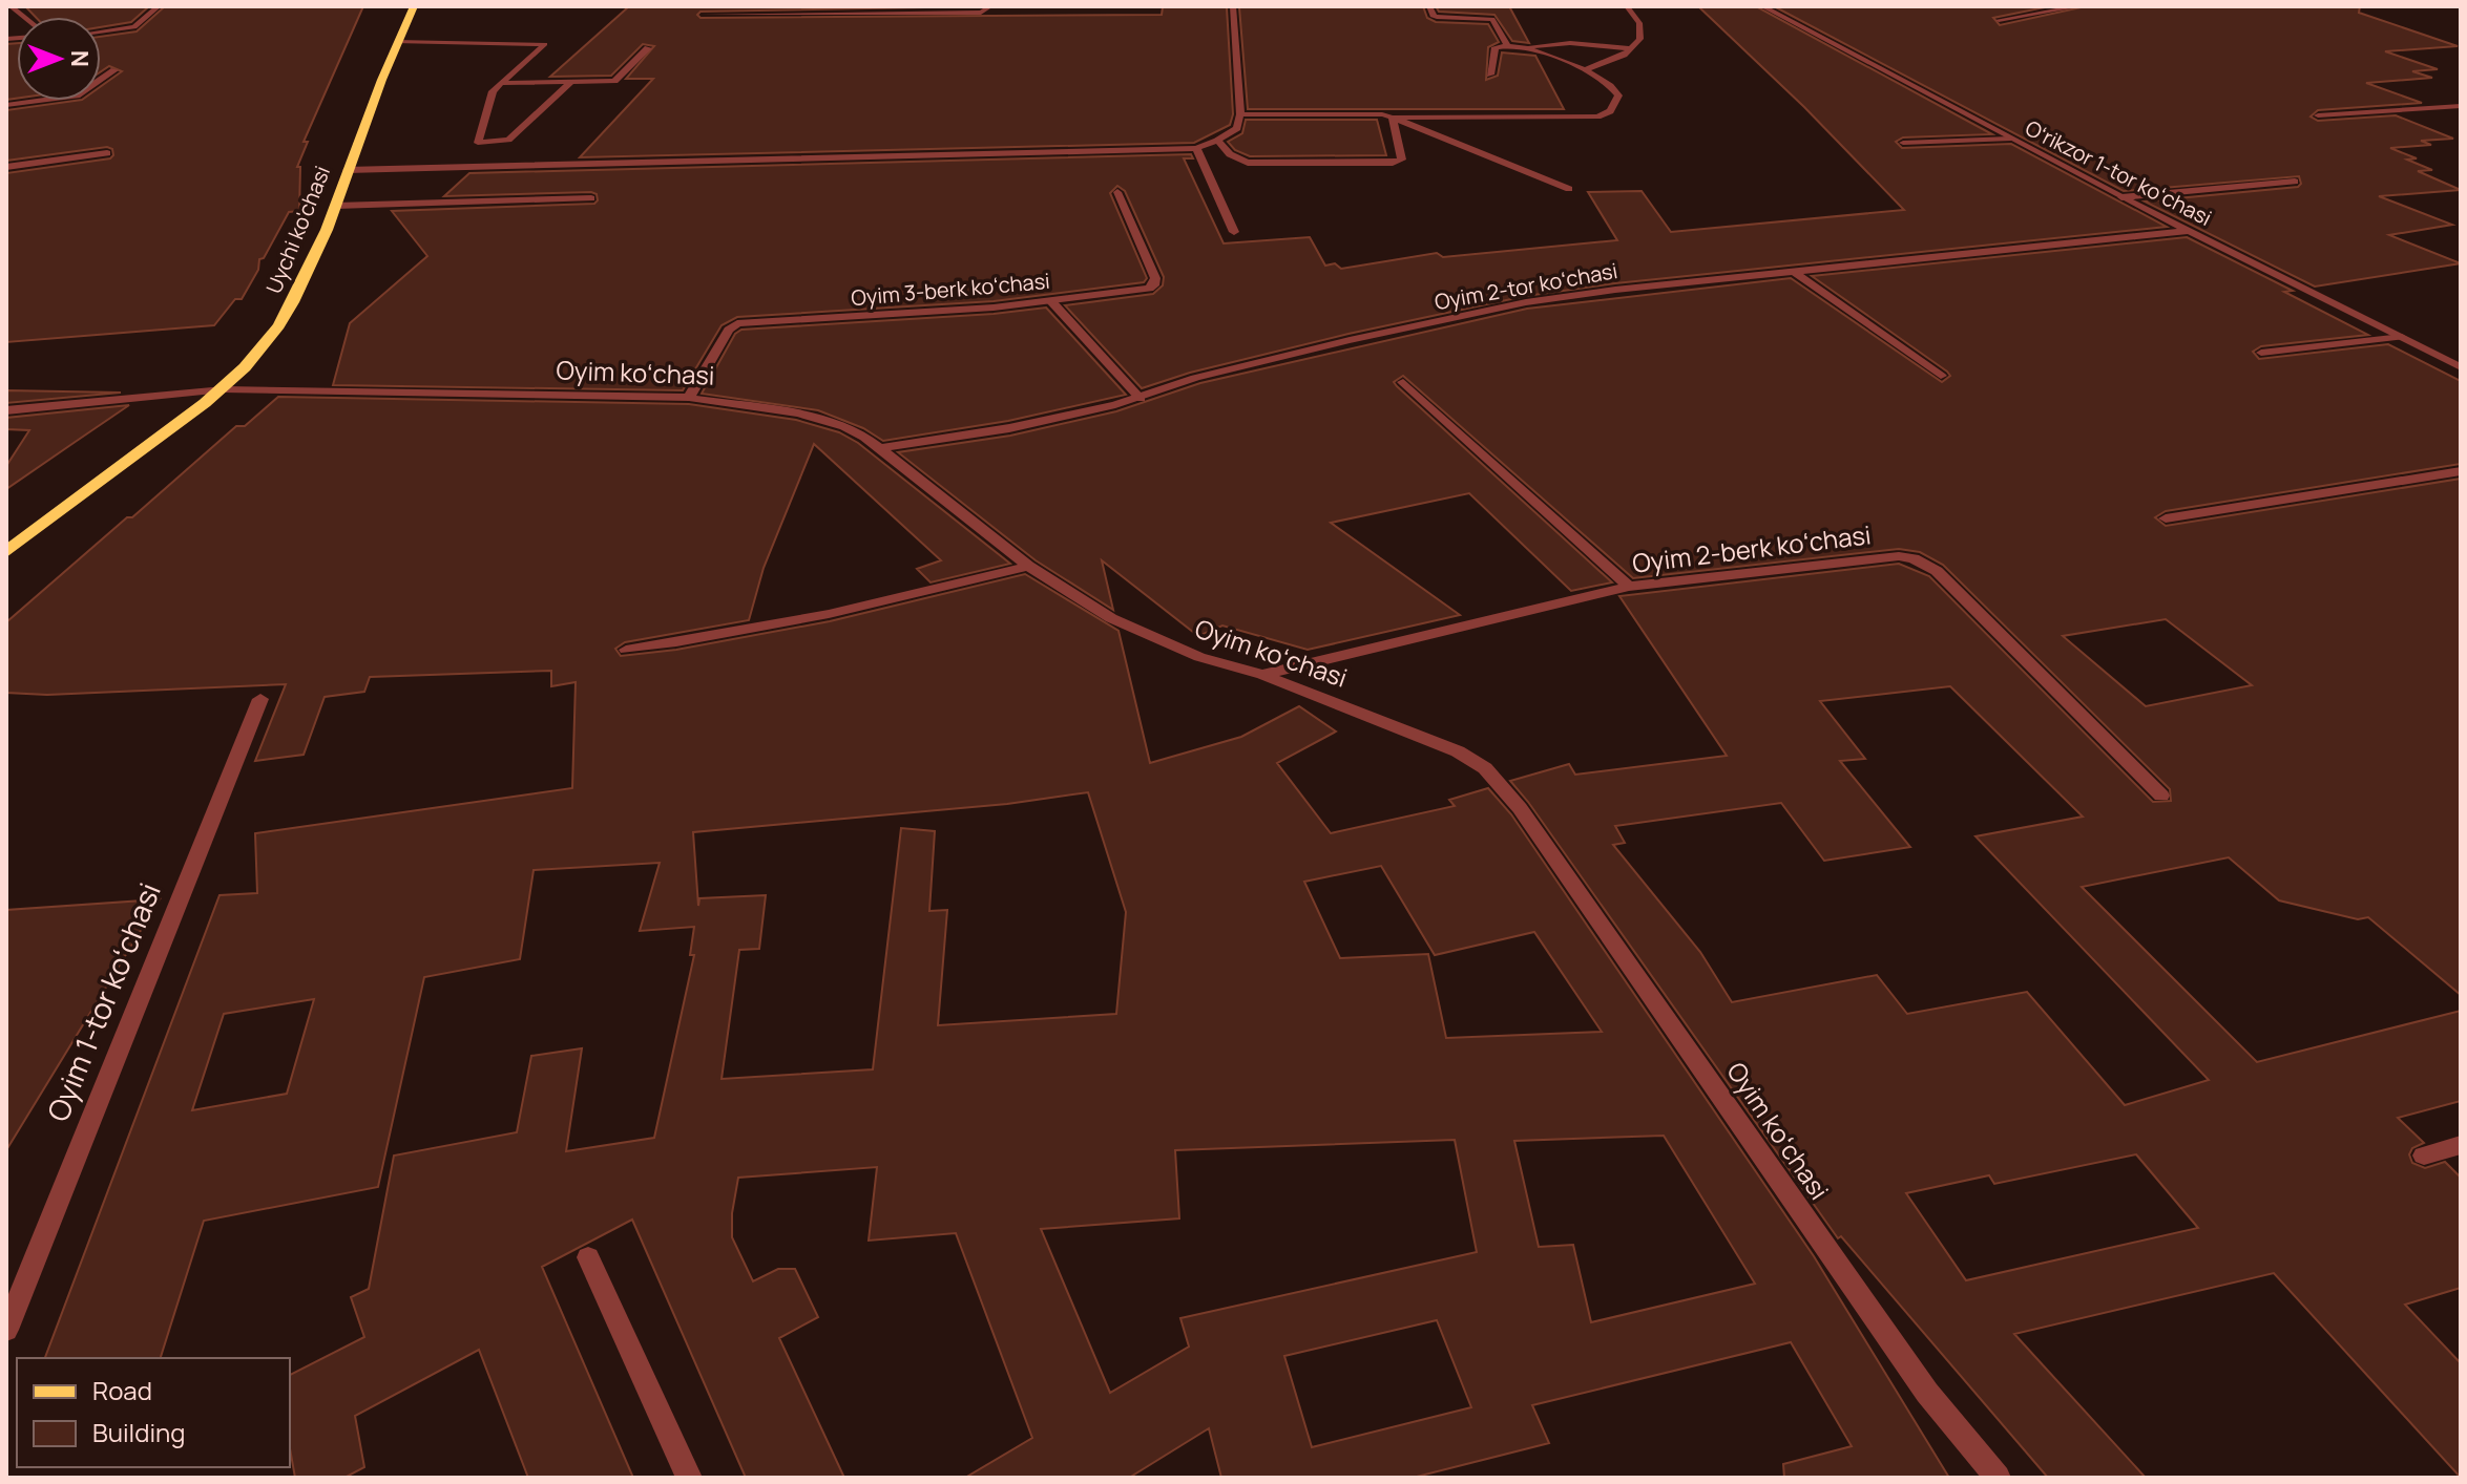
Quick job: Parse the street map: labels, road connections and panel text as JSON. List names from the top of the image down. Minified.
{"streets":{"main road":["Uychi ko'chasi"],"street":["Oʻrikzor 1-tor koʻchasi","Oyim 2-tor koʻchasi","Oyim 3-berk koʻchasi","Oyim koʻchasi","Oyim 2-berk koʻchasi","Oyim 1-tor koʻchasi"]},"crossings":[["Oʻrikzor 1-tor koʻchasi","Oyim 2-tor koʻchasi"],["Uychi ko'chasi","Oyim koʻchasi"],["Oyim 2-tor koʻchasi","Oyim koʻchasi"],["Oyim 3-berk koʻchasi","Oyim koʻchasi"],["Oyim koʻchasi","Oyim 2-berk koʻchasi"]],"legend":["Road","Building"],"north":"right"}
